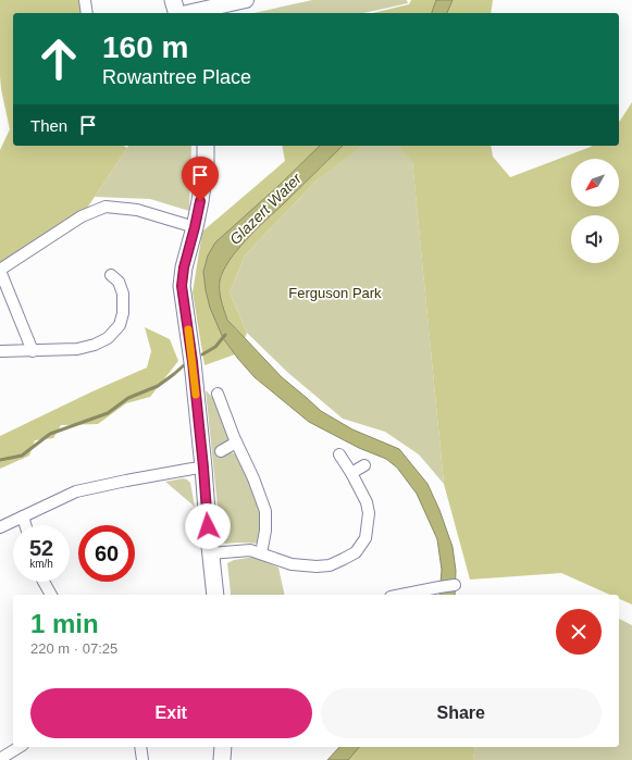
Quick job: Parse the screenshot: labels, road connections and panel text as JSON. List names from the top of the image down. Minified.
{"water":["Glazert Water"],"parks":["Ferguson Park"],"north":"bottom left","page":{"turn":["160 m","Rowantree Place"],"then":"Then","speed":"52 km/h","limit":"60","heading":["1 min","220 m · 07:25"],"buttons":["Exit","Share"]}}
